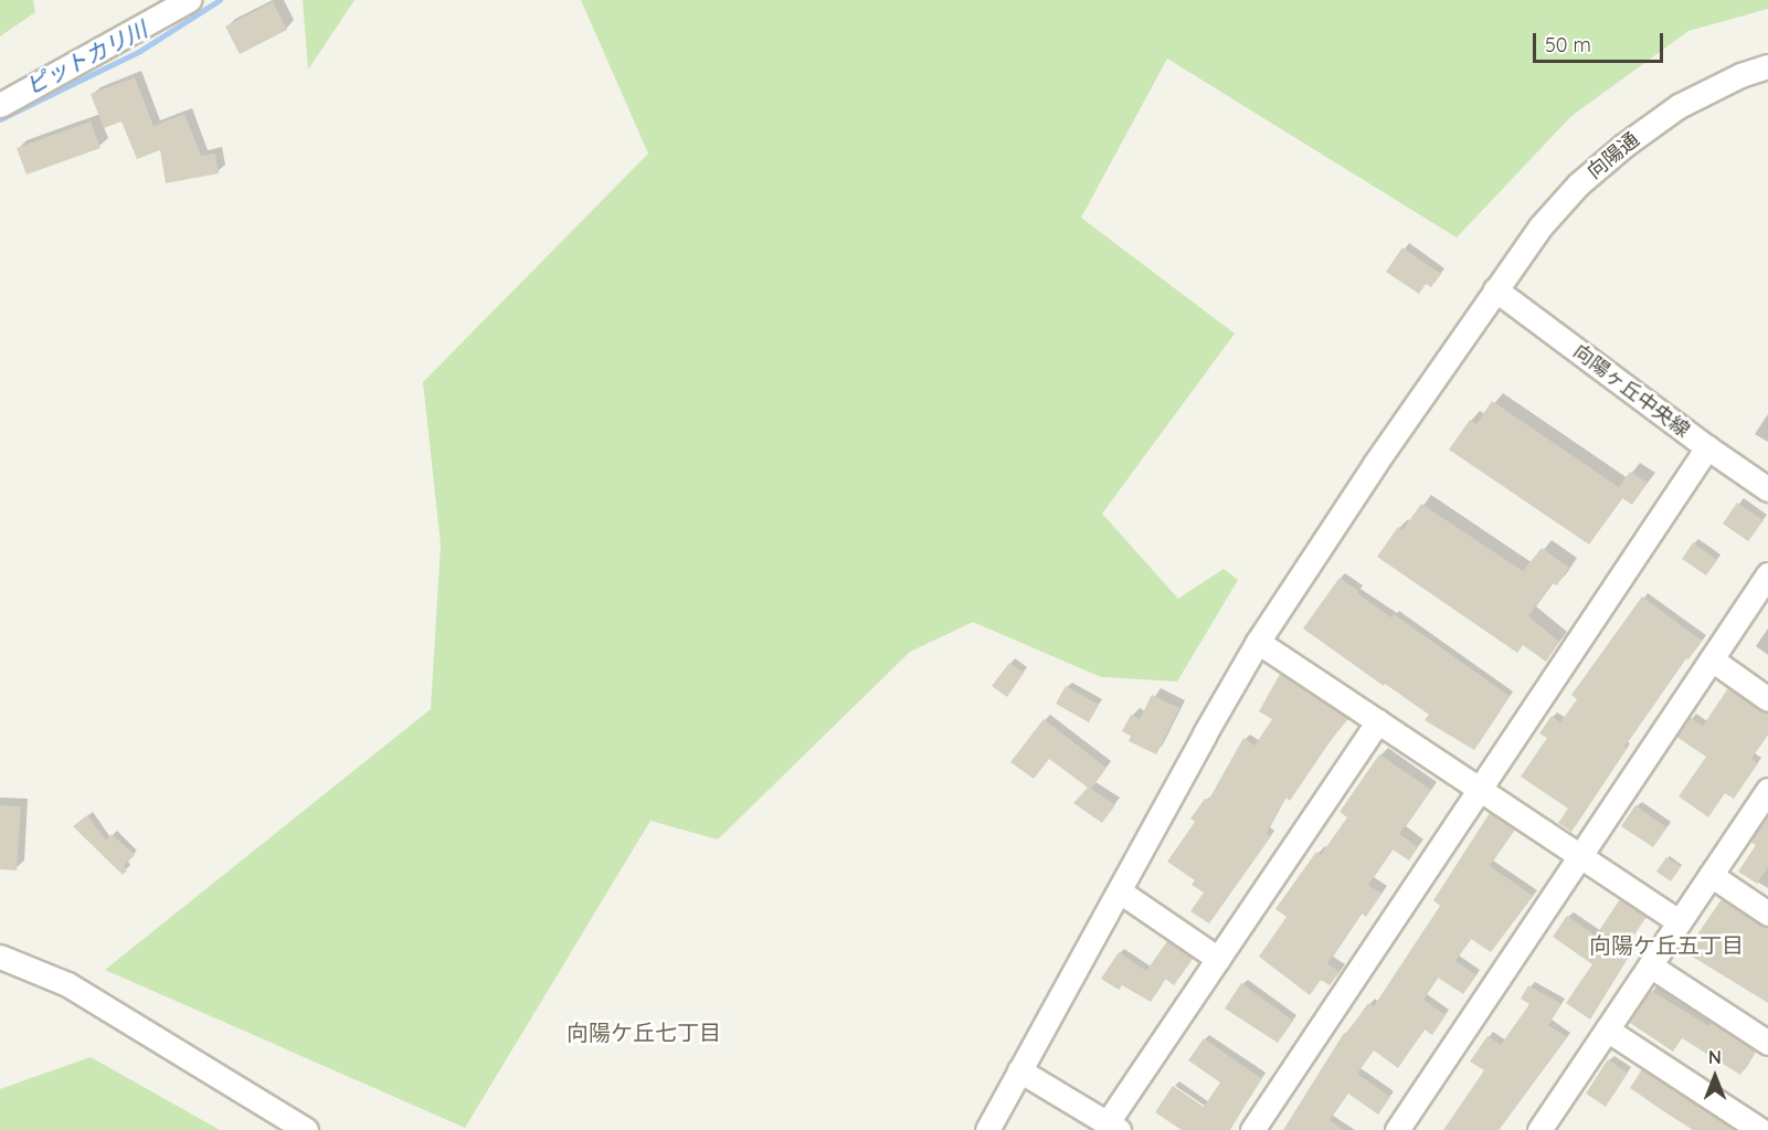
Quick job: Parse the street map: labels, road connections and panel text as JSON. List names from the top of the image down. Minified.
{"streets":{"street":["向陽通","向陽ヶ丘中央線"]},"crossings":[["向陽通","向陽ヶ丘中央線"]],"districts":["向陽ケ丘五丁目","向陽ケ丘七丁目"],"water":["ピットカリ川"],"scale_bar":"50 m","north":"top"}
